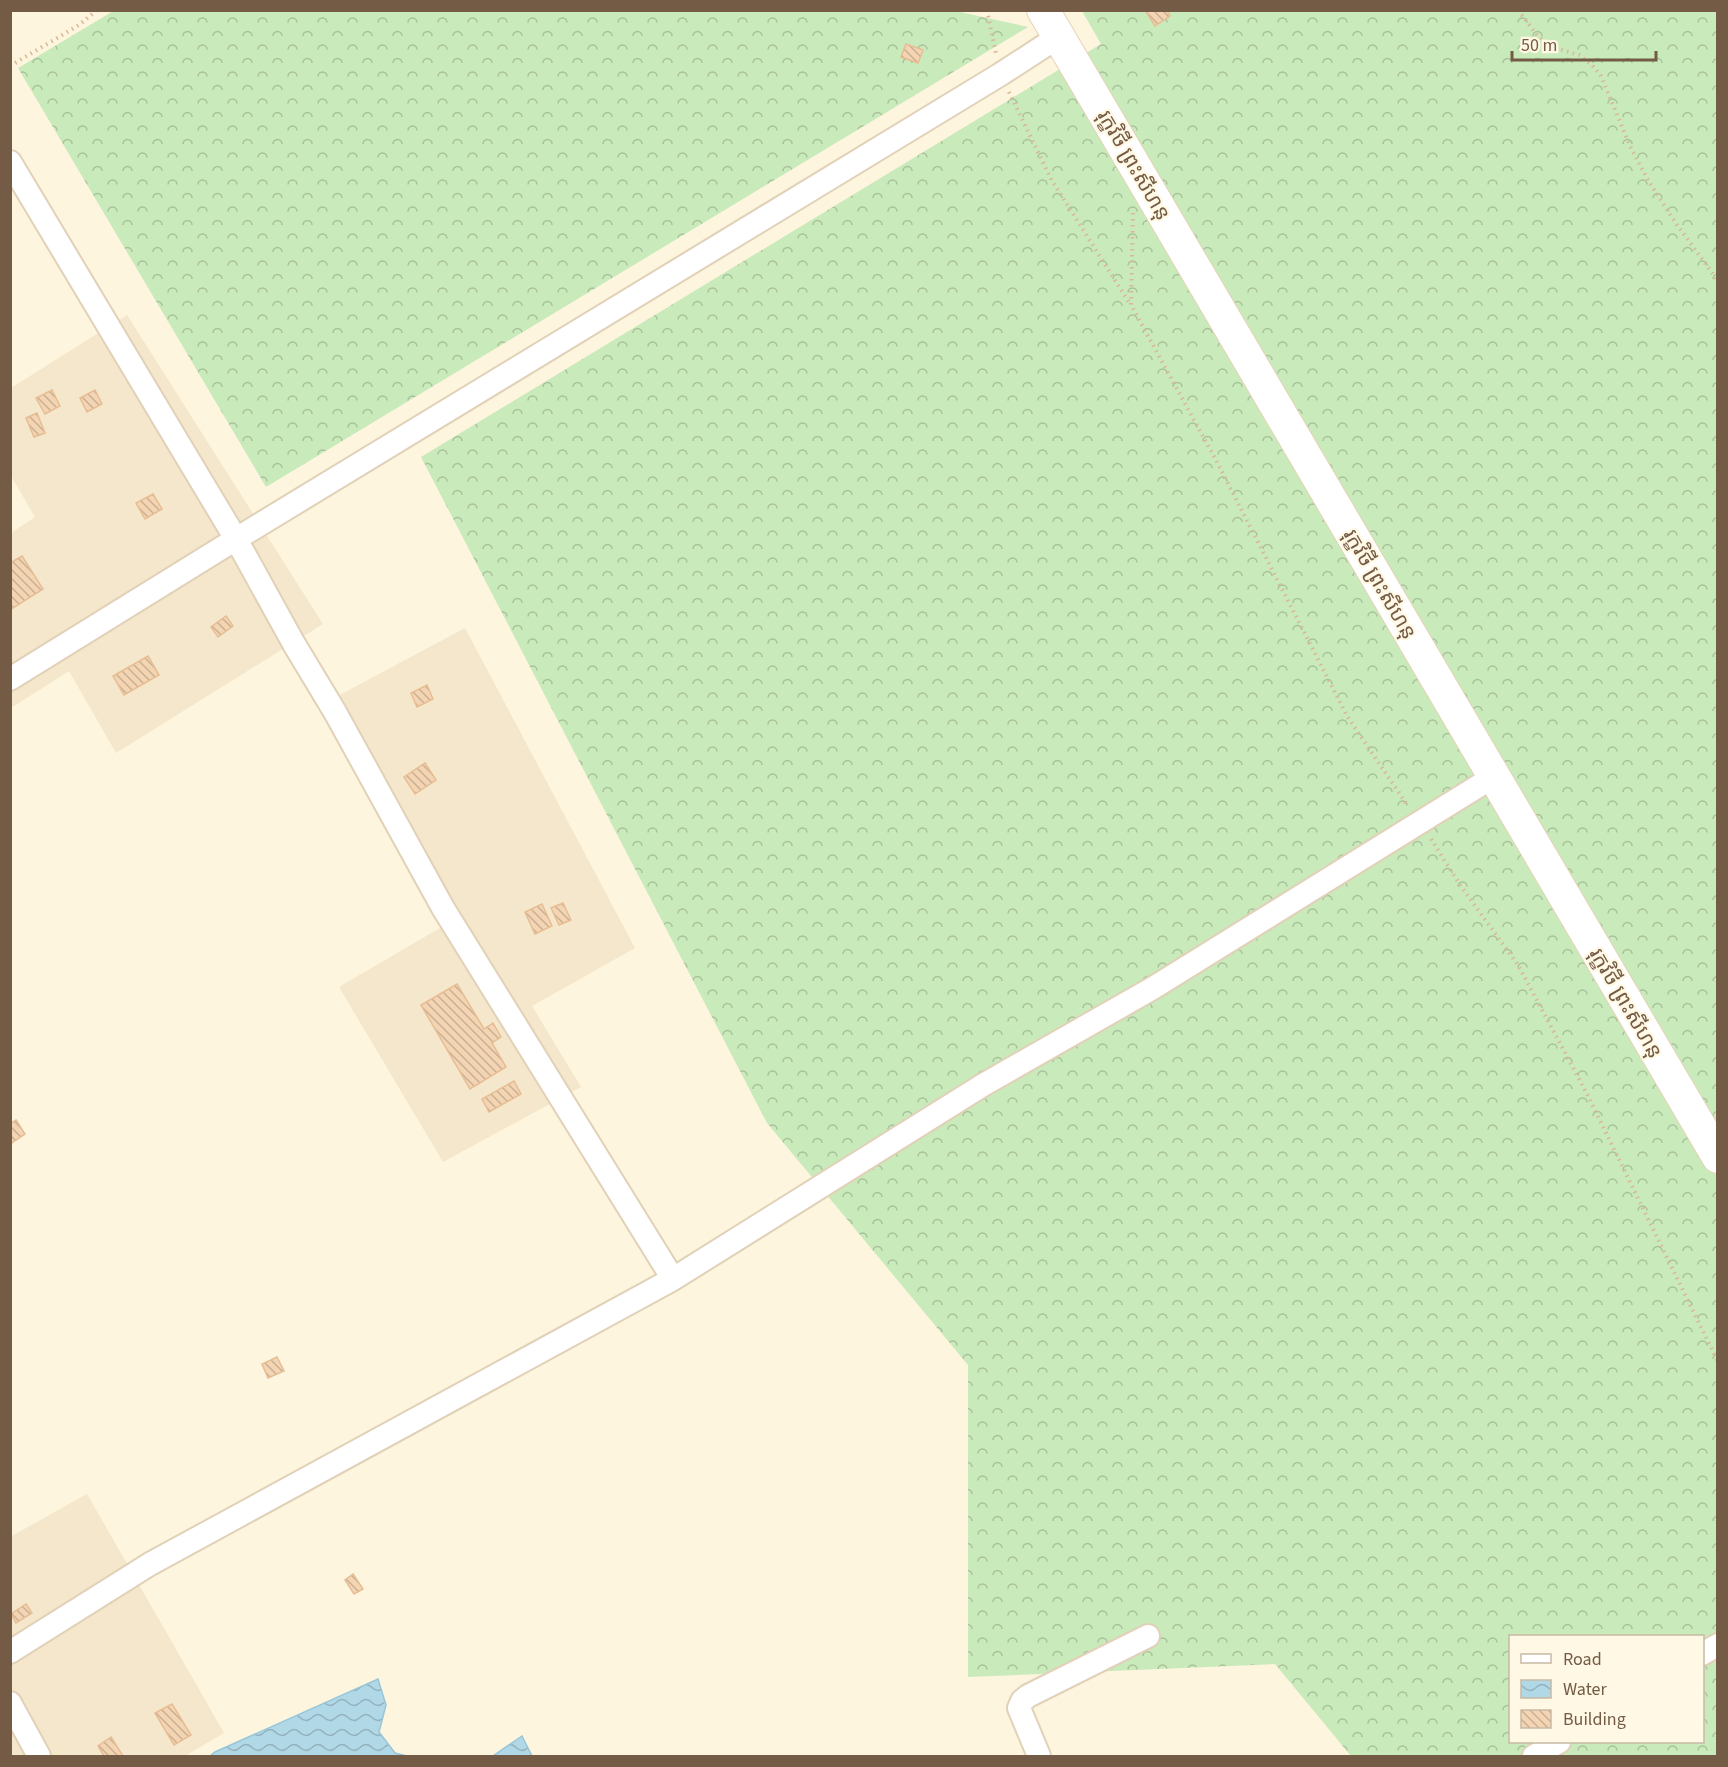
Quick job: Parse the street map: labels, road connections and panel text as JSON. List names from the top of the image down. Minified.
{"streets":{"street":["រុក្ខវិថី ព្រះសីហនុ"]},"legend":["Road","Water","Building"],"scale_bar":"50 m"}
